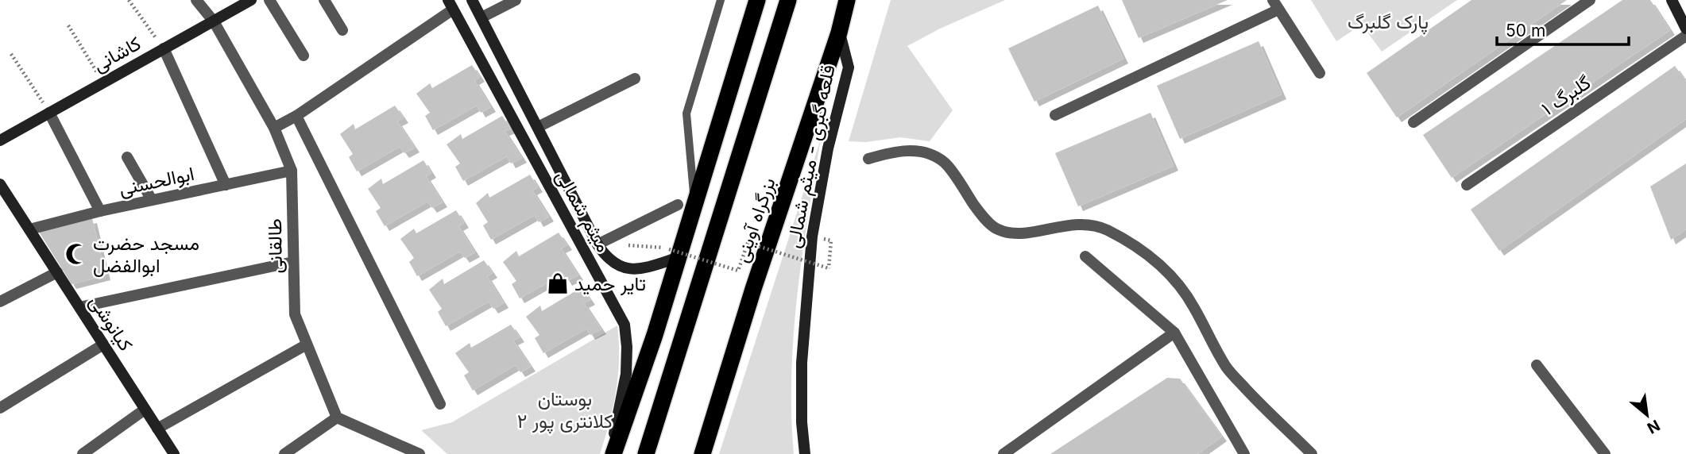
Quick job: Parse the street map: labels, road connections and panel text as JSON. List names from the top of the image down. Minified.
{"streets":{"highway":["بزرگراه آوینی"],"main road":["کاشانی","قلعه گبری - میثم شمالی","میثم شمالی","کیانوشی"],"street":["گلبرگ ۱","ابوالحسنی","طالقانی"]},"crossings":[["کاشانی","طالقانی"],["قلعه گبری - میثم شمالی","بزرگراه آوینی"],["ابوالحسنی","طالقانی"],["ابوالحسنی","کیانوشی"]],"parks":["پارک گلبرگ","بوستان کلانتری پور ۲"],"places":{"mosque":["مسجد حضرت ابوالفضل"],"shop":["تایر حمید"]},"scale_bar":"50 m","north":"bottom right"}
